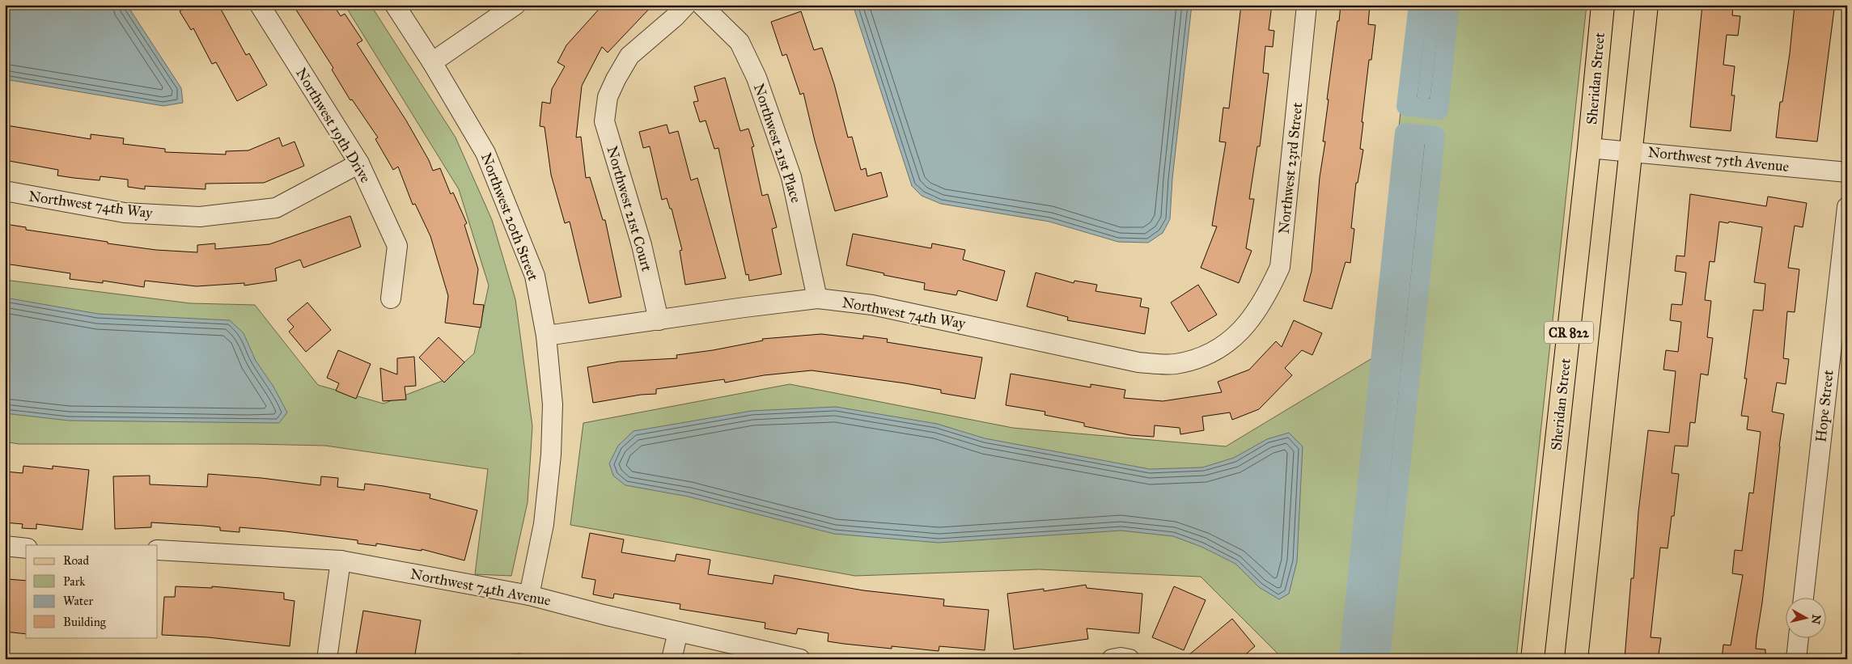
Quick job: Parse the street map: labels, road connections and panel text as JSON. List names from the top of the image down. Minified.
{"streets":{"main road":["Sheridan Street","CR 822"],"street":["Northwest 19th Drive","Northwest 21st Place","Northwest 75th Avenue","Northwest 23rd Street","Northwest 74th Way","Northwest 21st Court","Northwest 20th Street","Hope Street","Northwest 74th Avenue"]},"crossings":[["Sheridan Street","Northwest 75th Avenue"],["Northwest 19th Drive","Northwest 74th Way"],["Northwest 21st Place","Northwest 74th Way"],["Northwest 75th Avenue","CR 822"],["Northwest 23rd Street","Northwest 74th Way"],["Northwest 74th Way","Northwest 21st Court"],["Northwest 74th Way","Northwest 20th Street"],["Northwest 20th Street","Northwest 74th Avenue"]],"legend":["Road","Park","Water","Building"],"north":"right"}
